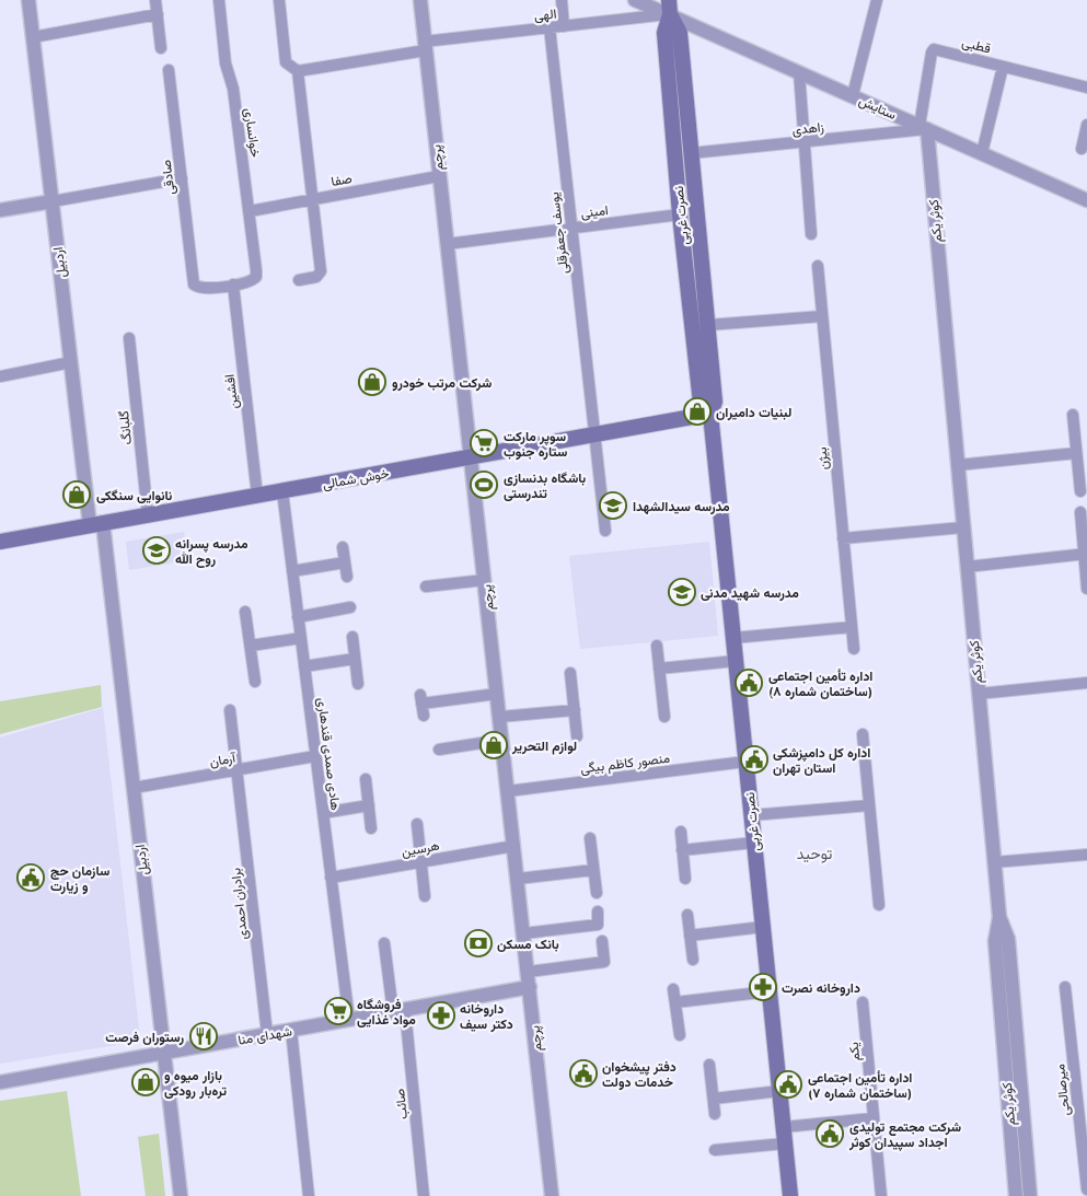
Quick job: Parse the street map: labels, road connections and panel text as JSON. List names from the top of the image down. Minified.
{"streets":{"main road":["نصرت غربی","خوش شمالی"],"street":["الهی","قطبی","ستایش","زاهدی","خوانساری","پرچم","صادقی","صفا","امینی","کوثر یکم","یوسف جعفرقلی","اردبیل","افشین","گلبانگ","بیژن","هادی صمدی قندهاری","آرمان","منصور کاظم بیگی","هرسین","برادران احمدی","شهدای منا","یکم","میرصالحی","صائب"]},"crossings":[["الهی","ستایش"],["الهی","پرچم"],["الهی","نصرت غربی"],["الهی","یوسف جعفرقلی"],["قطبی","ستایش"],["قطبی","زاهدی"],["قطبی","کوثر یکم"],["ستایش","زاهدی"],["ستایش","نصرت غربی"],["ستایش","کوثر یکم"],["زاهدی","نصرت غربی"],["زاهدی","کوثر یکم"],["خوانساری","صادقی"],["خوانساری","صفا"],["خوانساری","افشین"],["پرچم","صفا"],["پرچم","امینی"],["پرچم","خوش شمالی"],["پرچم","منصور کاظم بیگی"],["پرچم","هرسین"],["پرچم","شهدای منا"],["صادقی","افشین"],["امینی","نصرت غربی"],["امینی","یوسف جعفرقلی"],["نصرت غربی","خوش شمالی"],["نصرت غربی","منصور کاظم بیگی"],["یوسف جعفرقلی","خوش شمالی"],["اردبیل","خوش شمالی"],["اردبیل","آرمان"],["اردبیل","شهدای منا"],["افشین","خوش شمالی"],["گلبانگ","خوش شمالی"],["خوش شمالی","هادی صمدی قندهاری"],["هادی صمدی قندهاری","آرمان"],["هادی صمدی قندهاری","هرسین"],["هادی صمدی قندهاری","شهدای منا"],["آرمان","برادران احمدی"],["برادران احمدی","شهدای منا"],["شهدای منا","صائب"]],"districts":["توحید"],"places":{"shop":["شرکت مرتب خودرو","لبنیات دامیران","نانوایی سنگکی","لوازم التحریر","بازار میوه و تره‌بار رودکی"],"supermarket":["سوپر مارکت ستاره جنوب","فروشگاه مواد غذایی"],"sports":["باشگاه بدنسازی تندرستی"],"school or university":["مدرسه سیدالشهدا","مدرسه پسرانه روح الله","مدرسه شهید مدنی"],"public building":["اداره تأمین اجتماعی (ساختمان شماره ۸)","اداره کل دامپزشکی استان تهران","سازمان حج و زیارت","دفتر پیشخوان خدمات دولت","اداره تأمین اجتماعی (ساختمان شماره ۷)","شرکت مجتمع تولیدی اجداد سپیدان کوثر"],"bank":["بانک مسکن"],"pharmacy":["داروخانه نصرت","داروخانه دکتر سیف"],"restaurant":["رستوران فرصت"]}}
